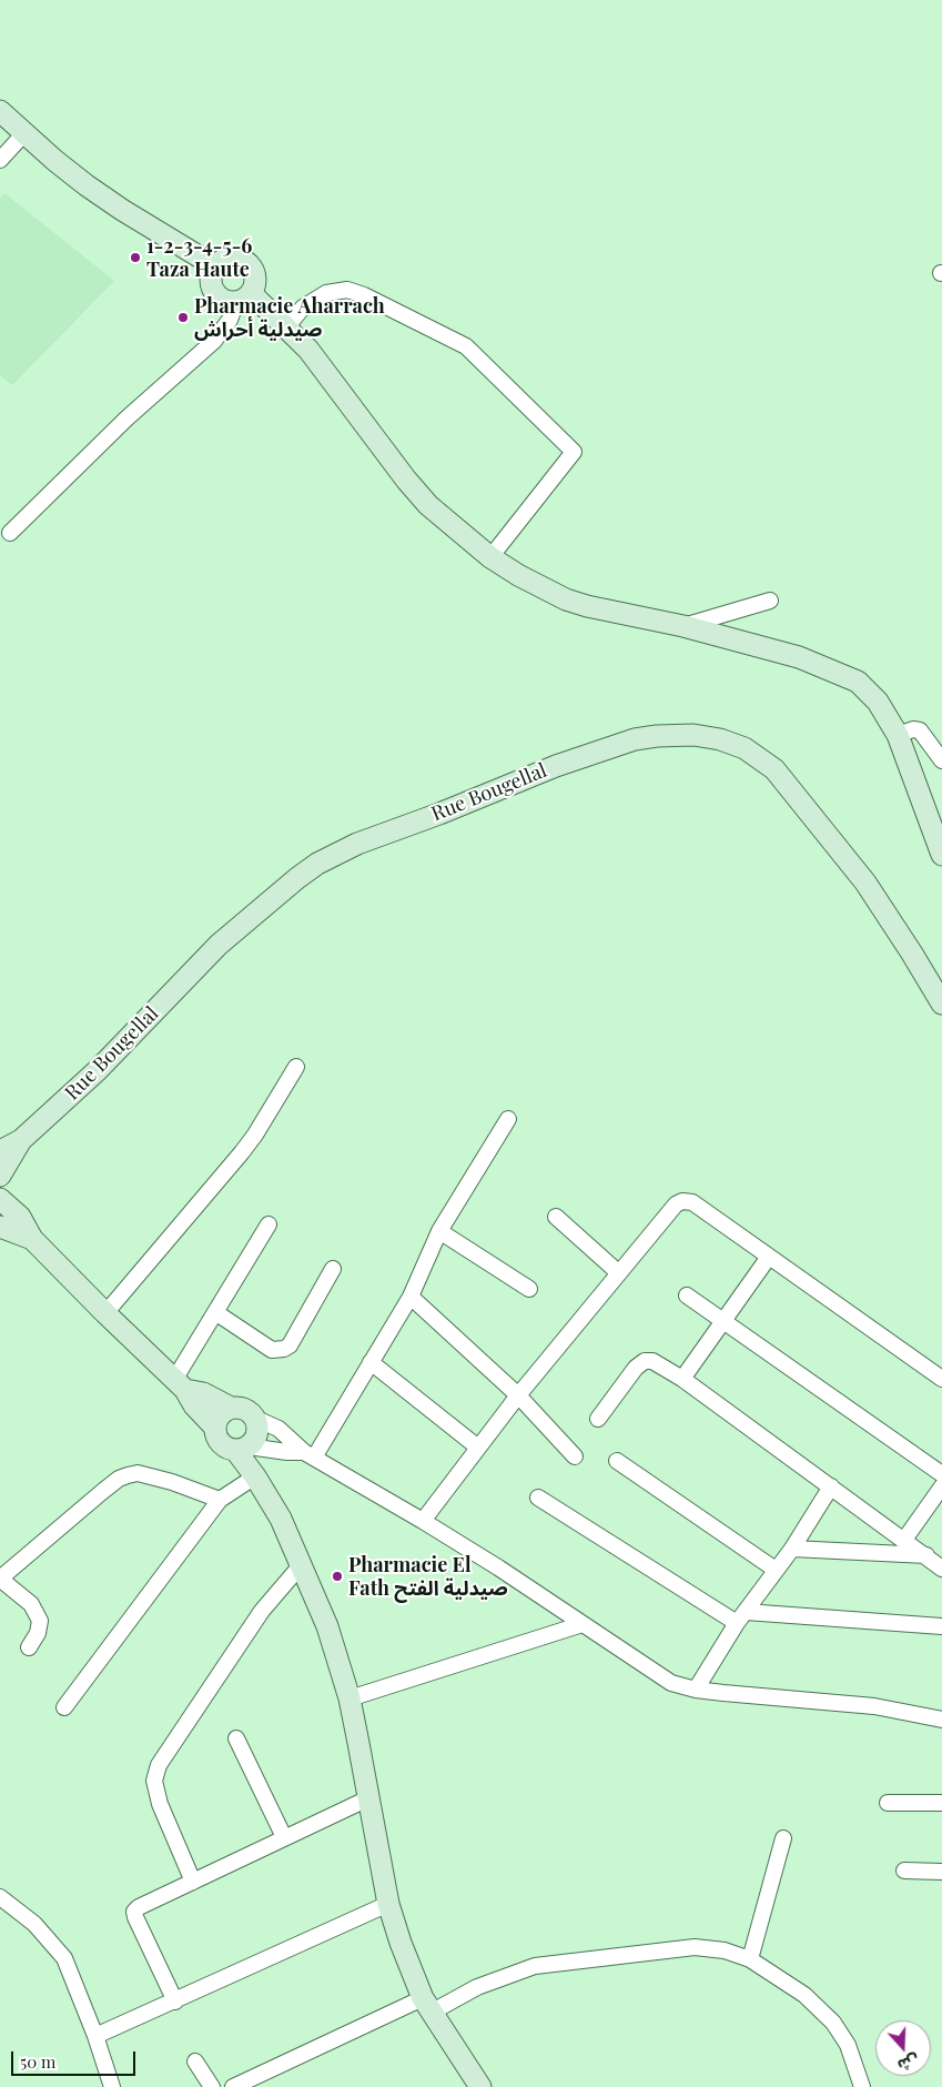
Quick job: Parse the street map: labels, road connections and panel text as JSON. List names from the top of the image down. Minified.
{"streets":{"street":["Rue Bougellal"]},"places":["1-2-3-4-5-6 Taza Haute","Pharmacie Aharrach صيدلية أحراش","Pharmacie El Fath صيدلية الفتح"],"scale_bar":"50 m","north":"bottom"}
